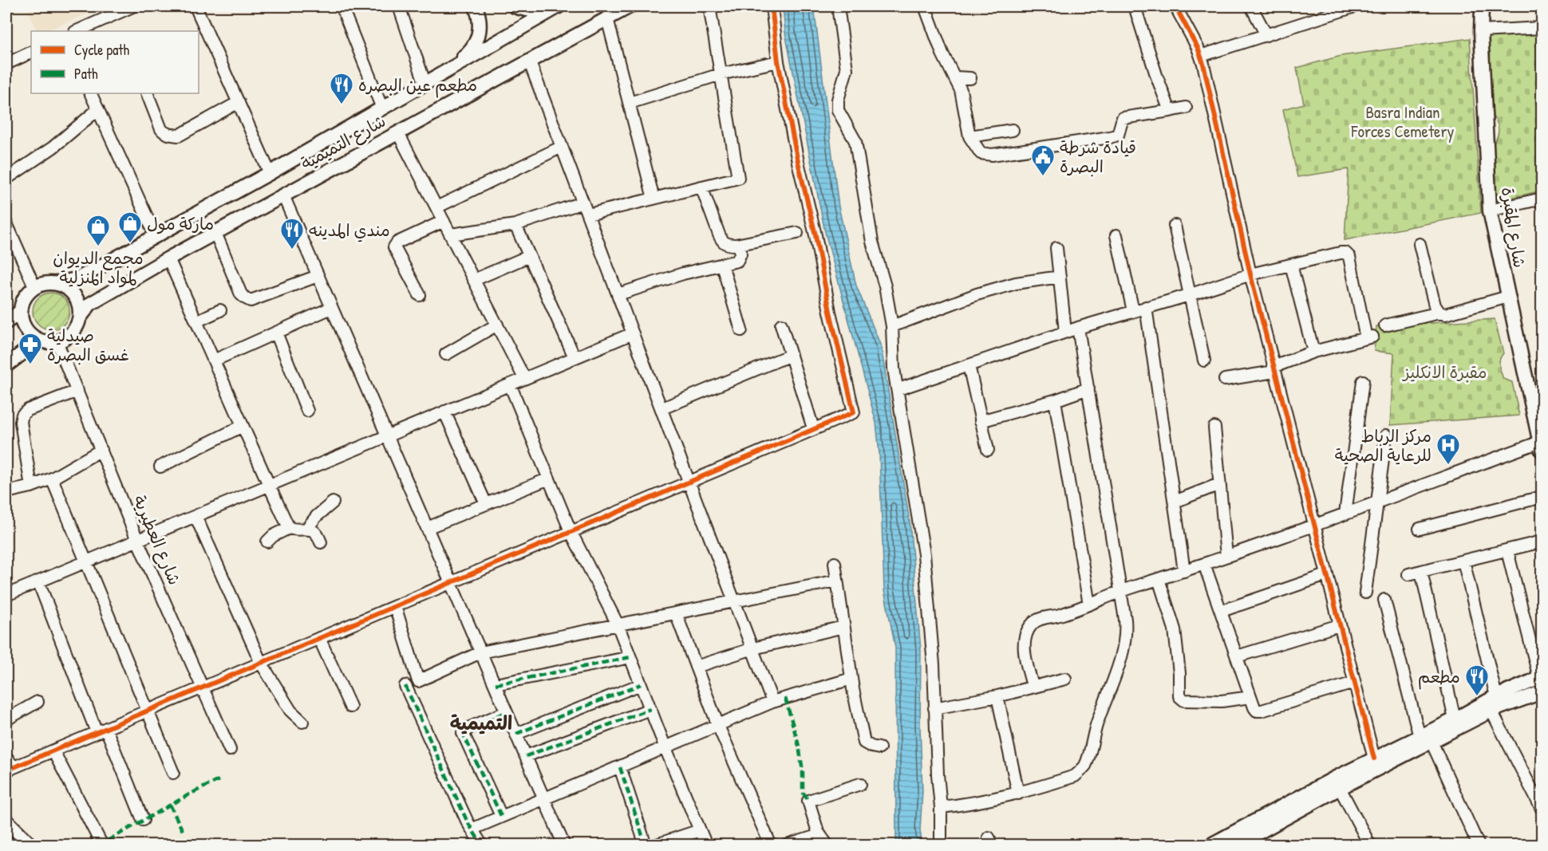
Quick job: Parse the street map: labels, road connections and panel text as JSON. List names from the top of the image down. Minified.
{"streets":{"main road":["شارع التميمية","شارع المقبرة"],"street":["شارع العطيرية"]},"crossings":[["شارع التميمية","شارع العطيرية"]],"districts":["التميمية"],"parks":["Basra Indian Forces Cemetery","مقبرة الانكليز"],"places":{"restaurant":["مطعم عين البصره","مندي المدينه","مطعم"],"public building":["قيادة شرطة البصرة"],"shop":["ماركة مول","مجمع الديوان لمواد المنزلية"],"pharmacy":["صيدلية غسق البصرة"],"hospital":["مركز الرباط للرعاية الصحية"]},"legend":["Cycle path","Path"]}
